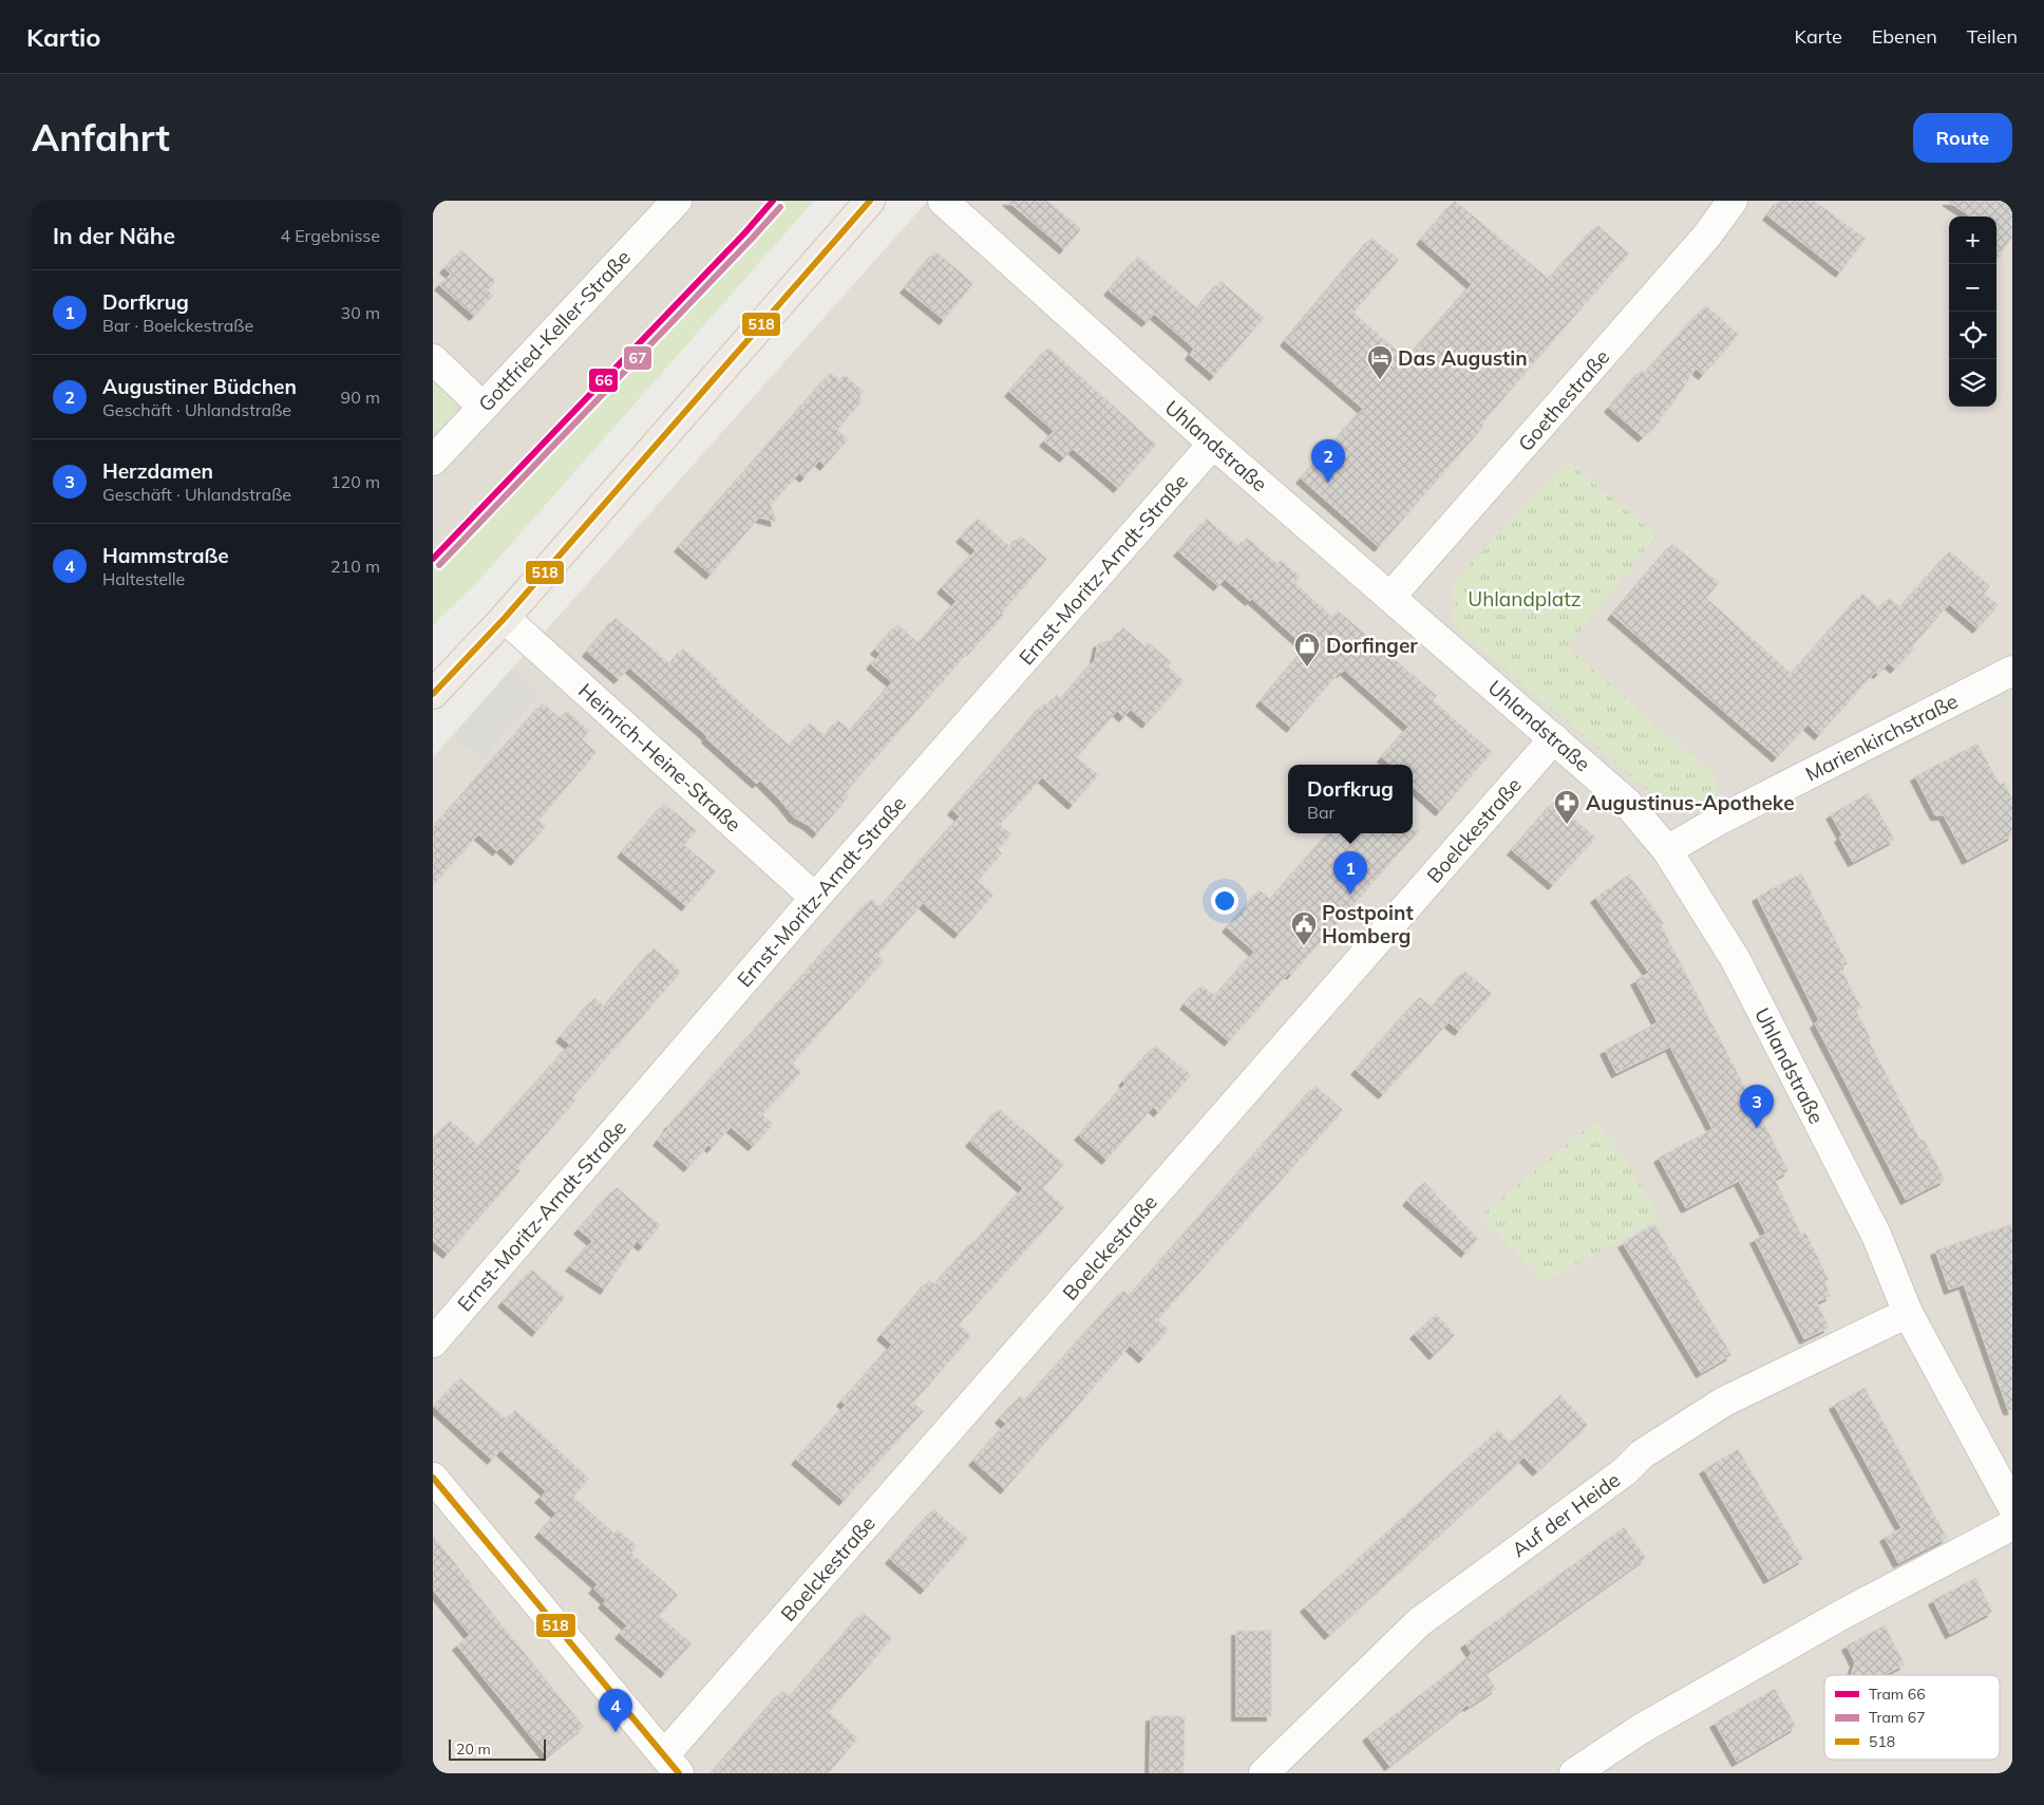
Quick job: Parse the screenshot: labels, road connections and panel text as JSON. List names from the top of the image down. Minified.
{"streets":{"street":["Gottfried-Keller-Straße","Goethestraße","Uhlandstraße","Ernst-Moritz-Arndt-Straße","Marienkirchstraße","Heinrich-Heine-Straße","Boelckestraße","Auf der Heide"]},"crossings":[["Goethestraße","Uhlandstraße"],["Uhlandstraße","Ernst-Moritz-Arndt-Straße"],["Uhlandstraße","Marienkirchstraße"],["Uhlandstraße","Boelckestraße"],["Uhlandstraße","Auf der Heide"],["Ernst-Moritz-Arndt-Straße","Heinrich-Heine-Straße"]],"parks":["Uhlandplatz"],"places":{"hotel":["Das Augustin"],"shop":["Dorfinger"],"pharmacy":["Augustinus-Apotheke"],"public building":["Postpoint Homberg"]},"lines":["tram line 66","transit line 518","tram line 67"],"legend":["Tram 66","Tram 67","518"],"scale_bar":"20 m","page":{"header":"Kartio","nav":["Karte","Ebenen","Teilen"],"buttons":"Route","title":"Anfahrt","heading":["In der Nähe","4 Ergebnisse"],"map_buttons":["+","−"],"list":[{"mark":"1","name":"Dorfkrug","note":"Bar · Boelckestraße","value":"30 m"},{"mark":"2","name":"Augustiner Büdchen","note":"Geschäft · Uhlandstraße","value":"90 m"},{"mark":"3","name":"Herzdamen","note":"Geschäft · Uhlandstraße","value":"120 m"},{"mark":"4","name":"Hammstraße","note":"Haltestelle","value":"210 m"}],"pins":["2","1","3","4"],"popup":["Dorfkrug","Bar"],"scale":"20 m"}}
